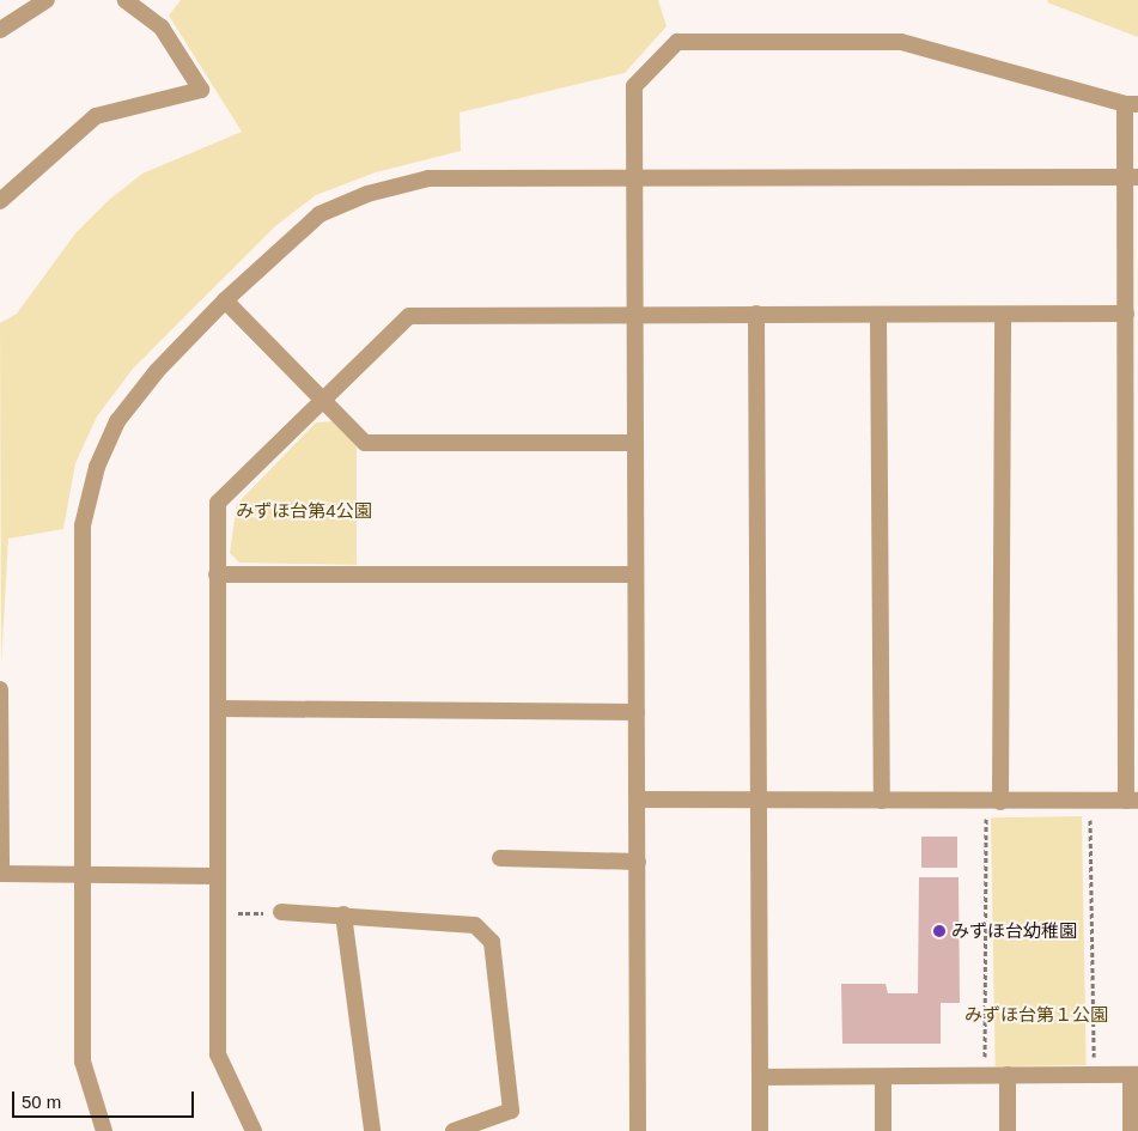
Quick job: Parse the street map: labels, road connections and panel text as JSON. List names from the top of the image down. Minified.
{"parks":["みずほ台第4公園","みずほ台第１公園"],"places":["みずほ台幼稚園"],"scale_bar":"50 m"}
